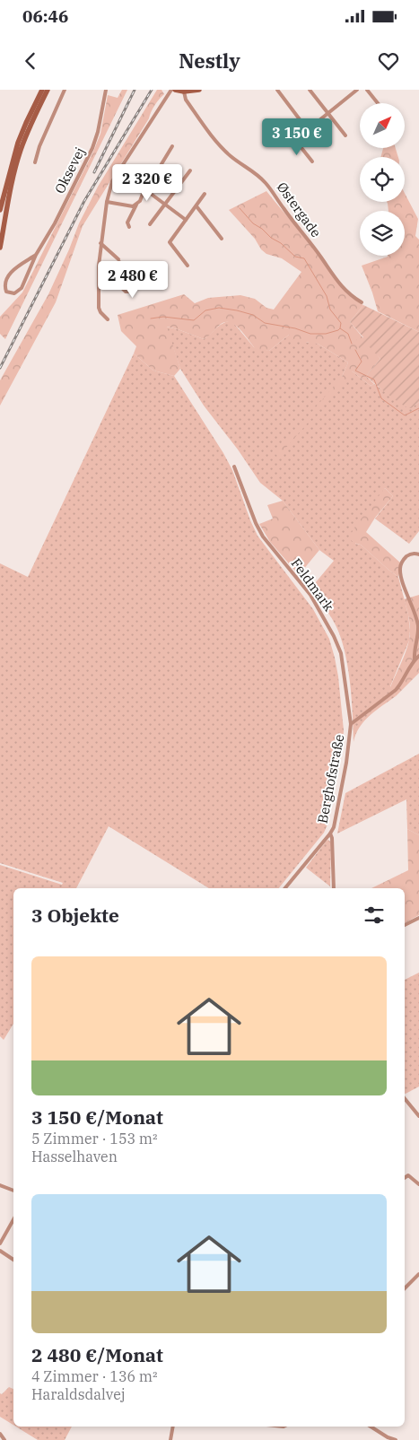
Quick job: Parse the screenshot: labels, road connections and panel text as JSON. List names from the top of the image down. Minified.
{"streets":{"street":["Oksevej","Østergade","Feldmark","Berghofstraße"]},"crossings":[["Feldmark","Berghofstraße"]],"north":"top right","page":{"status":"06:46","header":"Nestly","price":["3 150 €","2 320 €","2 480 €"],"heading":"3 Objekte","list":[{"name":"3 150 €/Monat","note":"5 Zimmer · 153 m² · Hasselhaven"},{"name":"2 480 €/Monat","note":"4 Zimmer · 136 m² · Haraldsdalvej"}]}}
